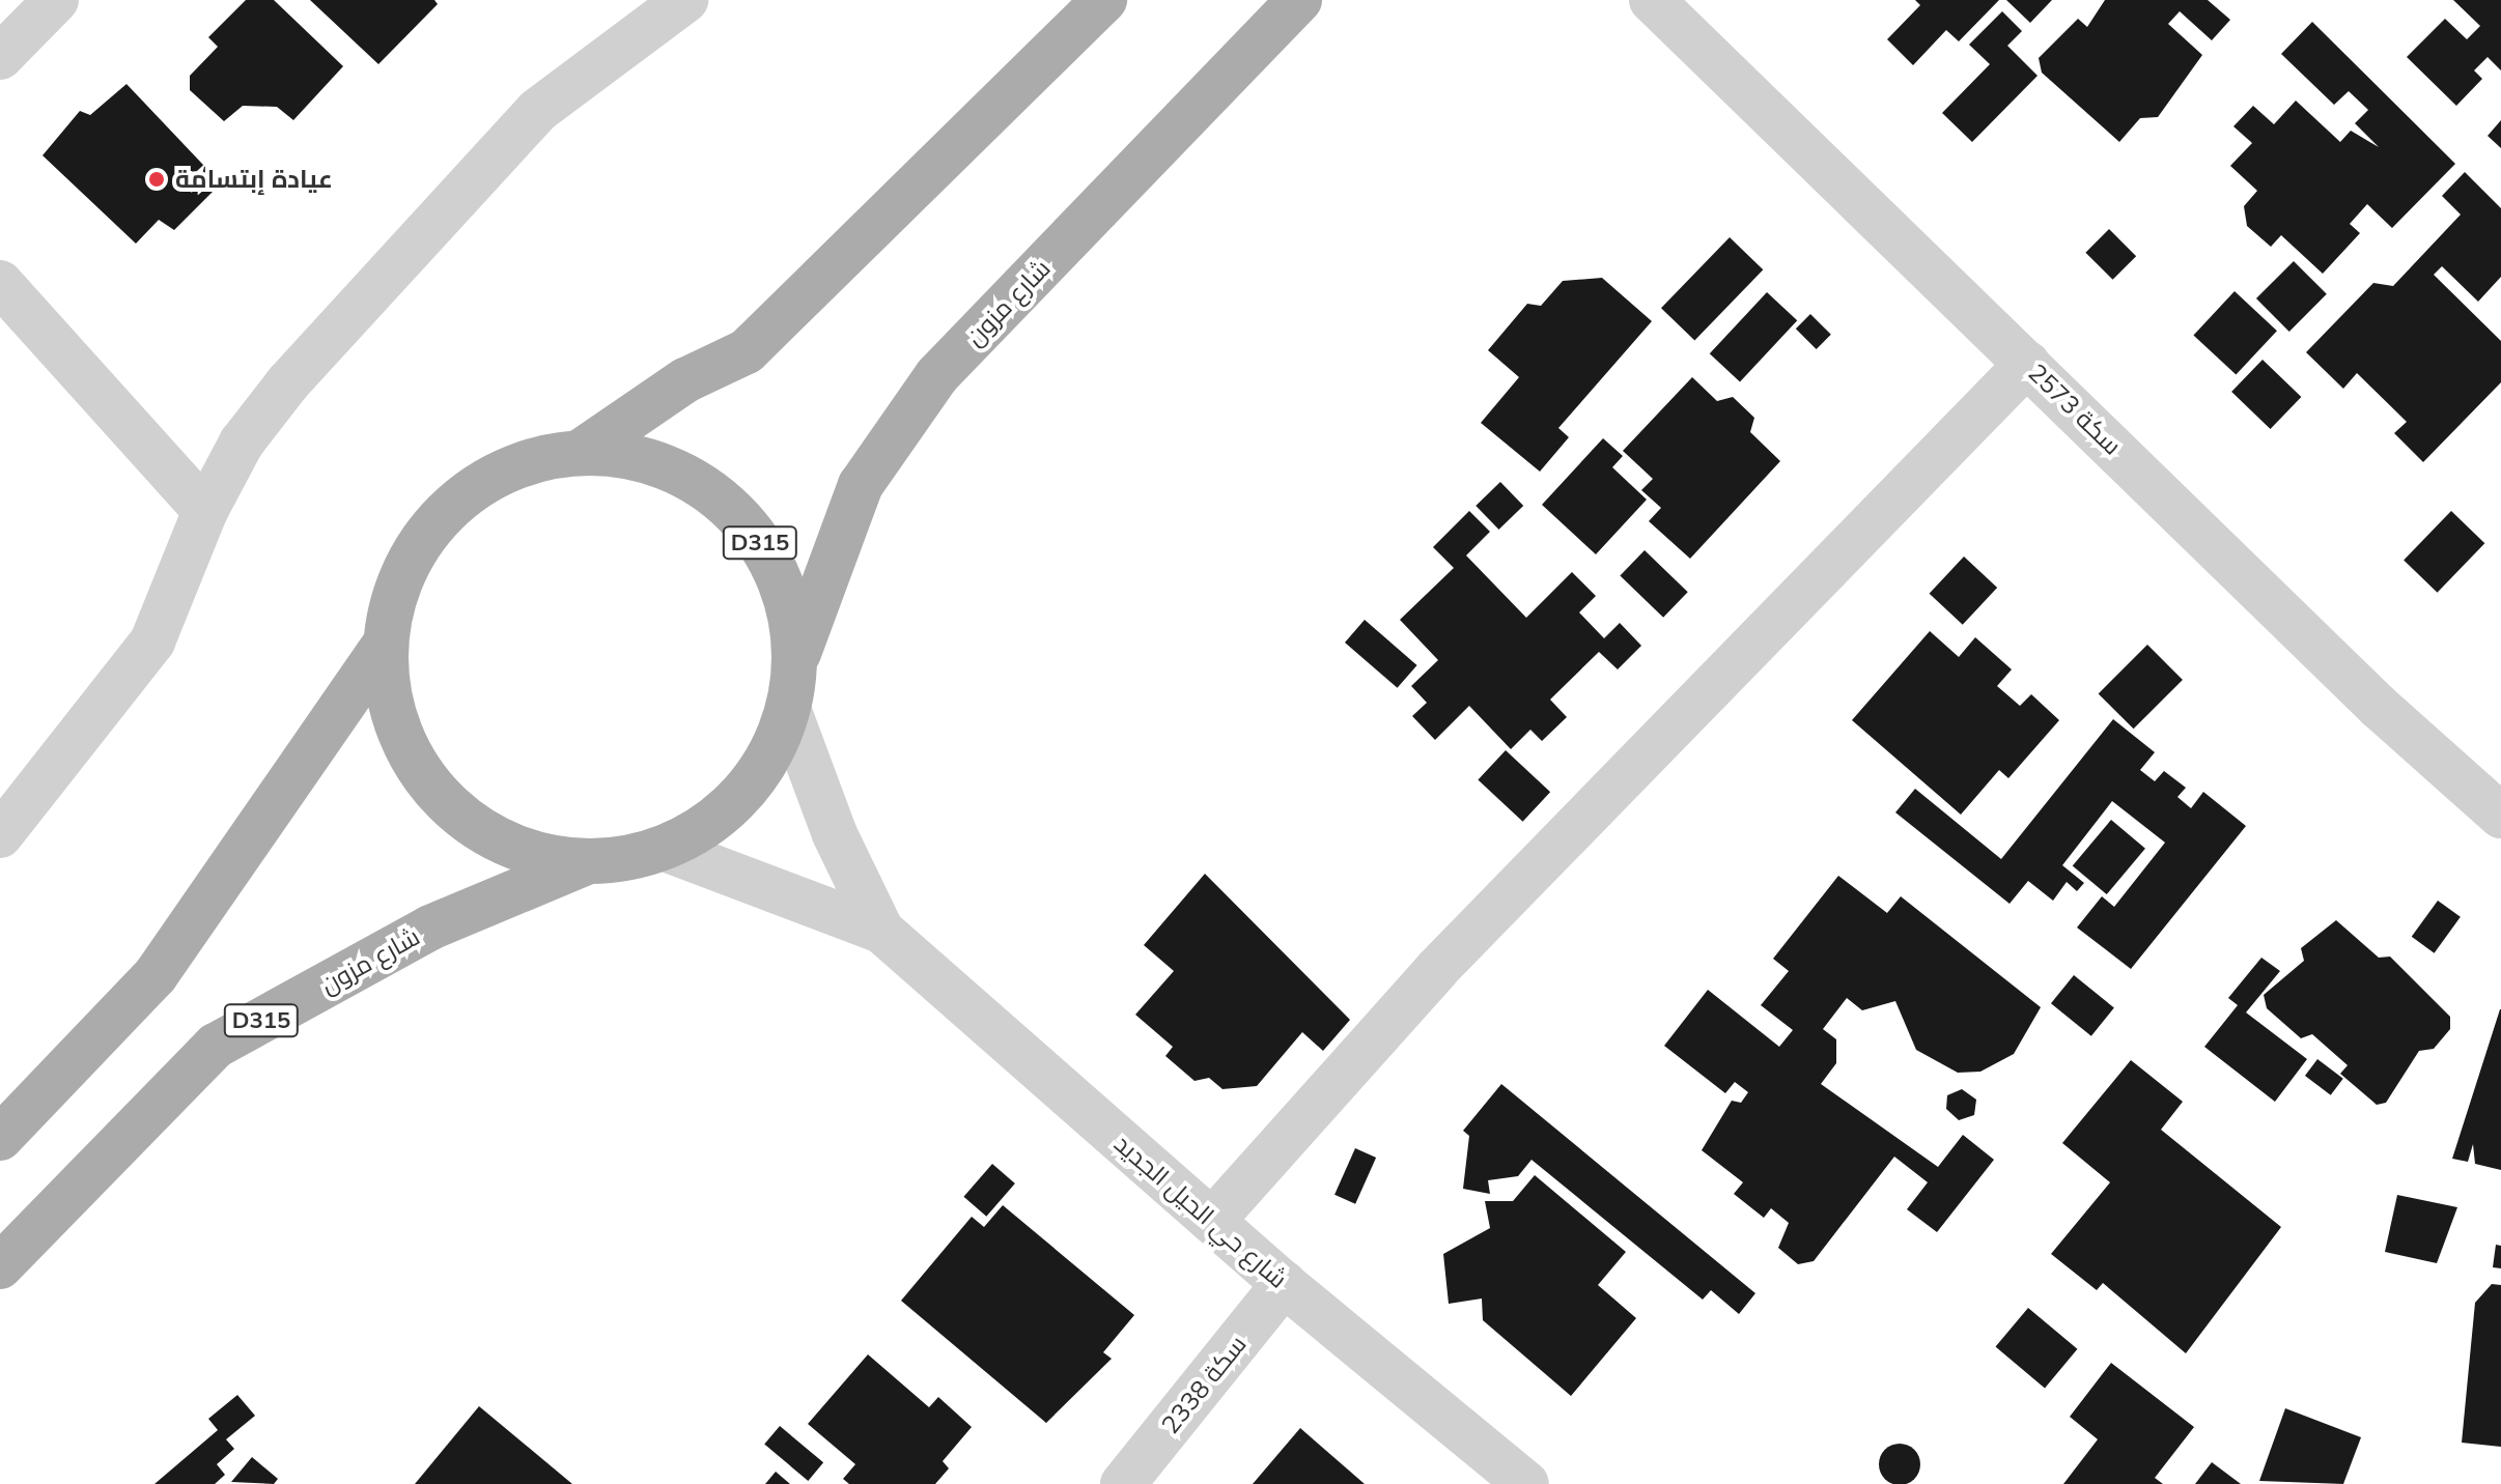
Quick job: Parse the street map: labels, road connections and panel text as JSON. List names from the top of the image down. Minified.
{"streets":{"main road":["شارع مزون","D315"],"street":["سكة 2573","شارع حي الحيل الجديد","سكة 2338"]},"crossings":[["شارع مزون","D315"],["D315","شارع حي الحيل الجديد"],["شارع حي الحيل الجديد","سكة 2338"]],"places":["عيادة إبتسامة"]}
